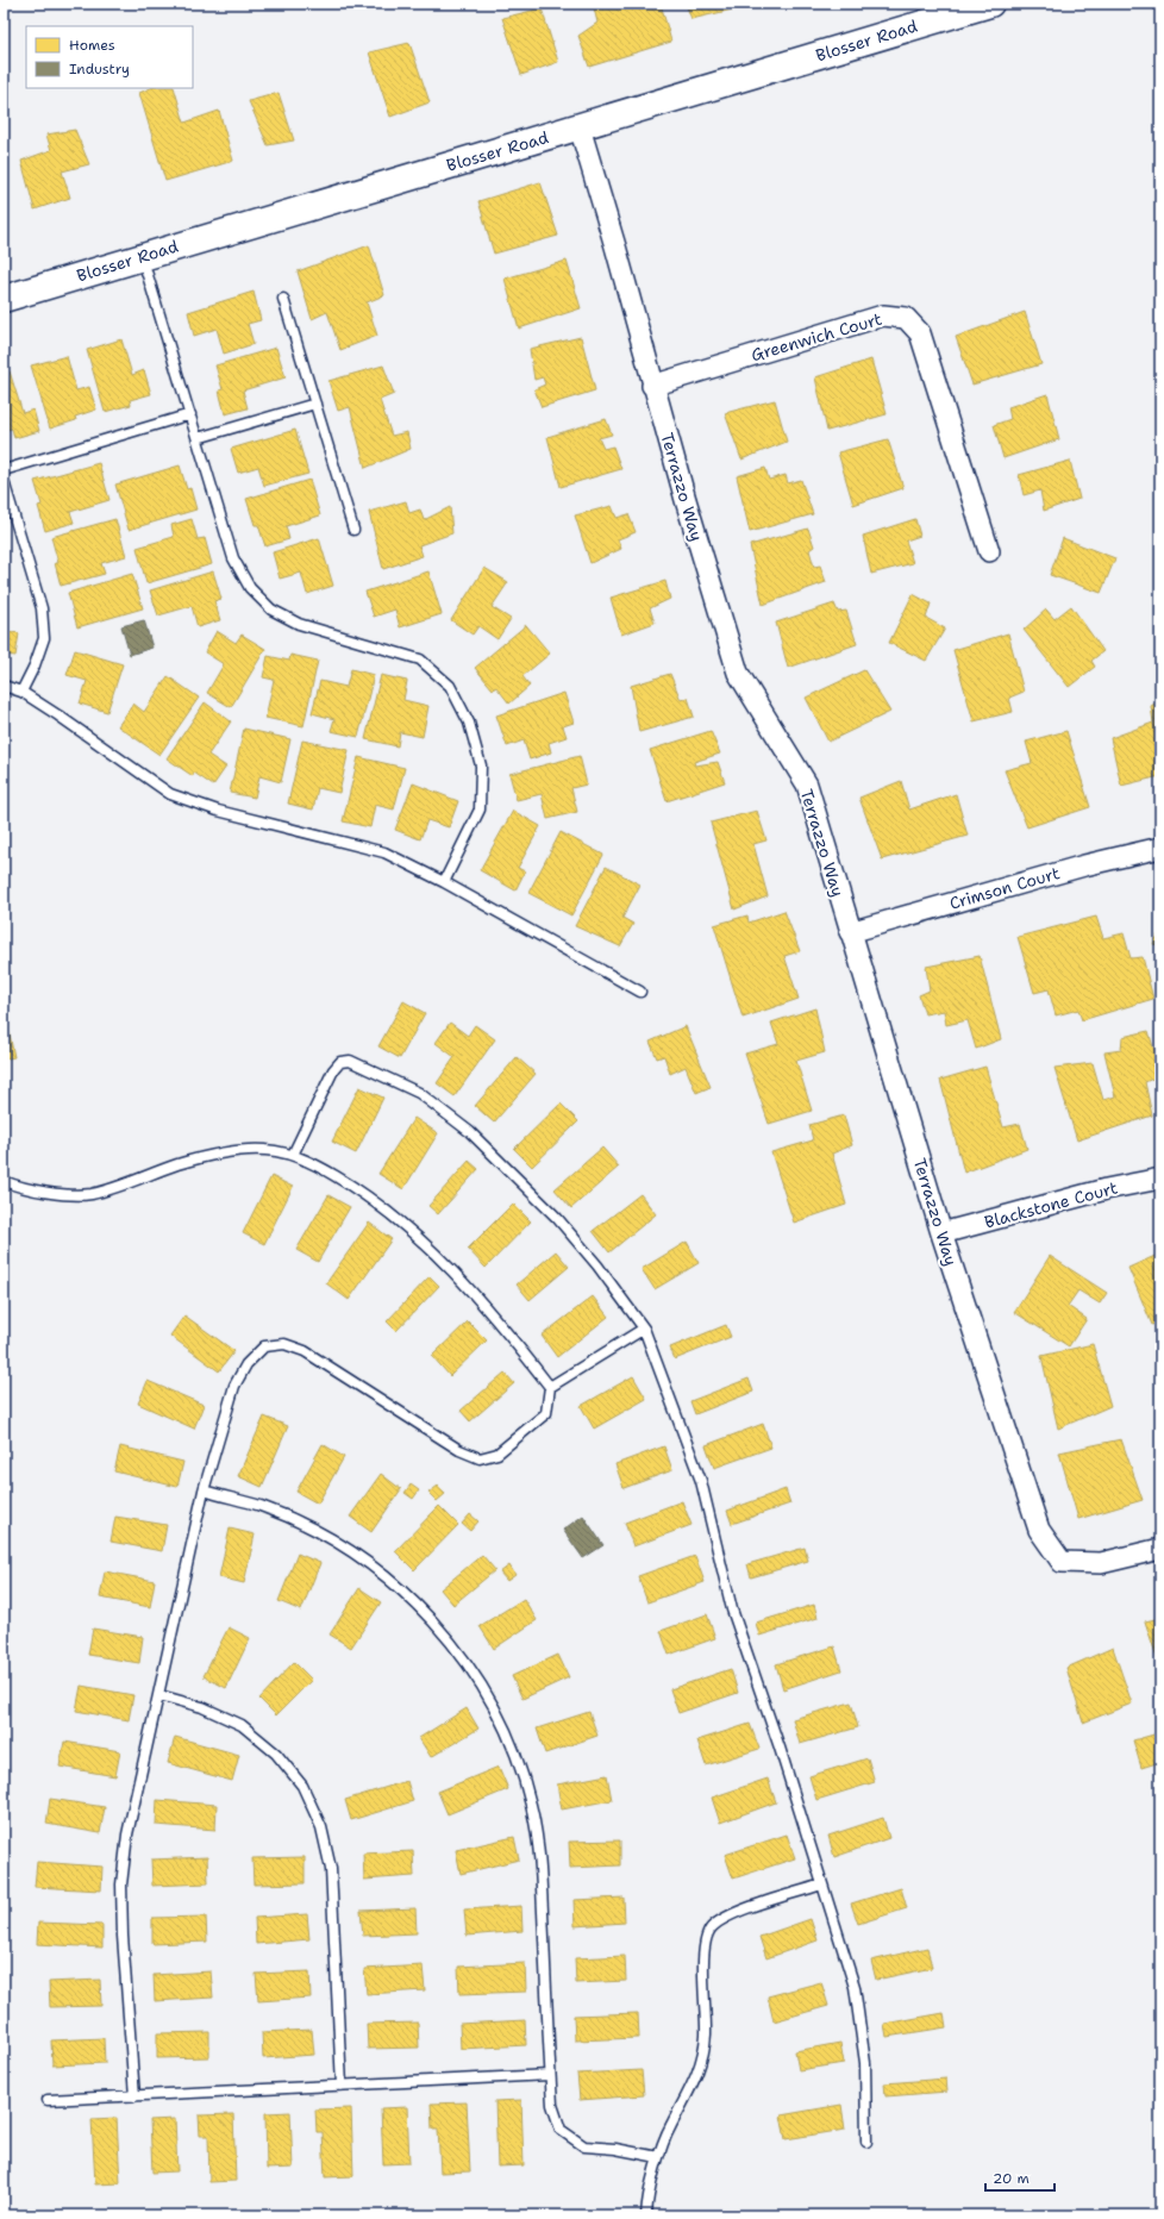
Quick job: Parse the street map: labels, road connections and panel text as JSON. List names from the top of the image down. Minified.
{"streets":{"street":["Blosser Road","Greenwich Court","Terrazzo Way","Crimson Court","Blackstone Court"]},"crossings":[["Blosser Road","Terrazzo Way"],["Greenwich Court","Terrazzo Way"],["Terrazzo Way","Crimson Court"],["Terrazzo Way","Blackstone Court"]],"legend":["Homes","Industry"],"scale_bar":"20 m"}
